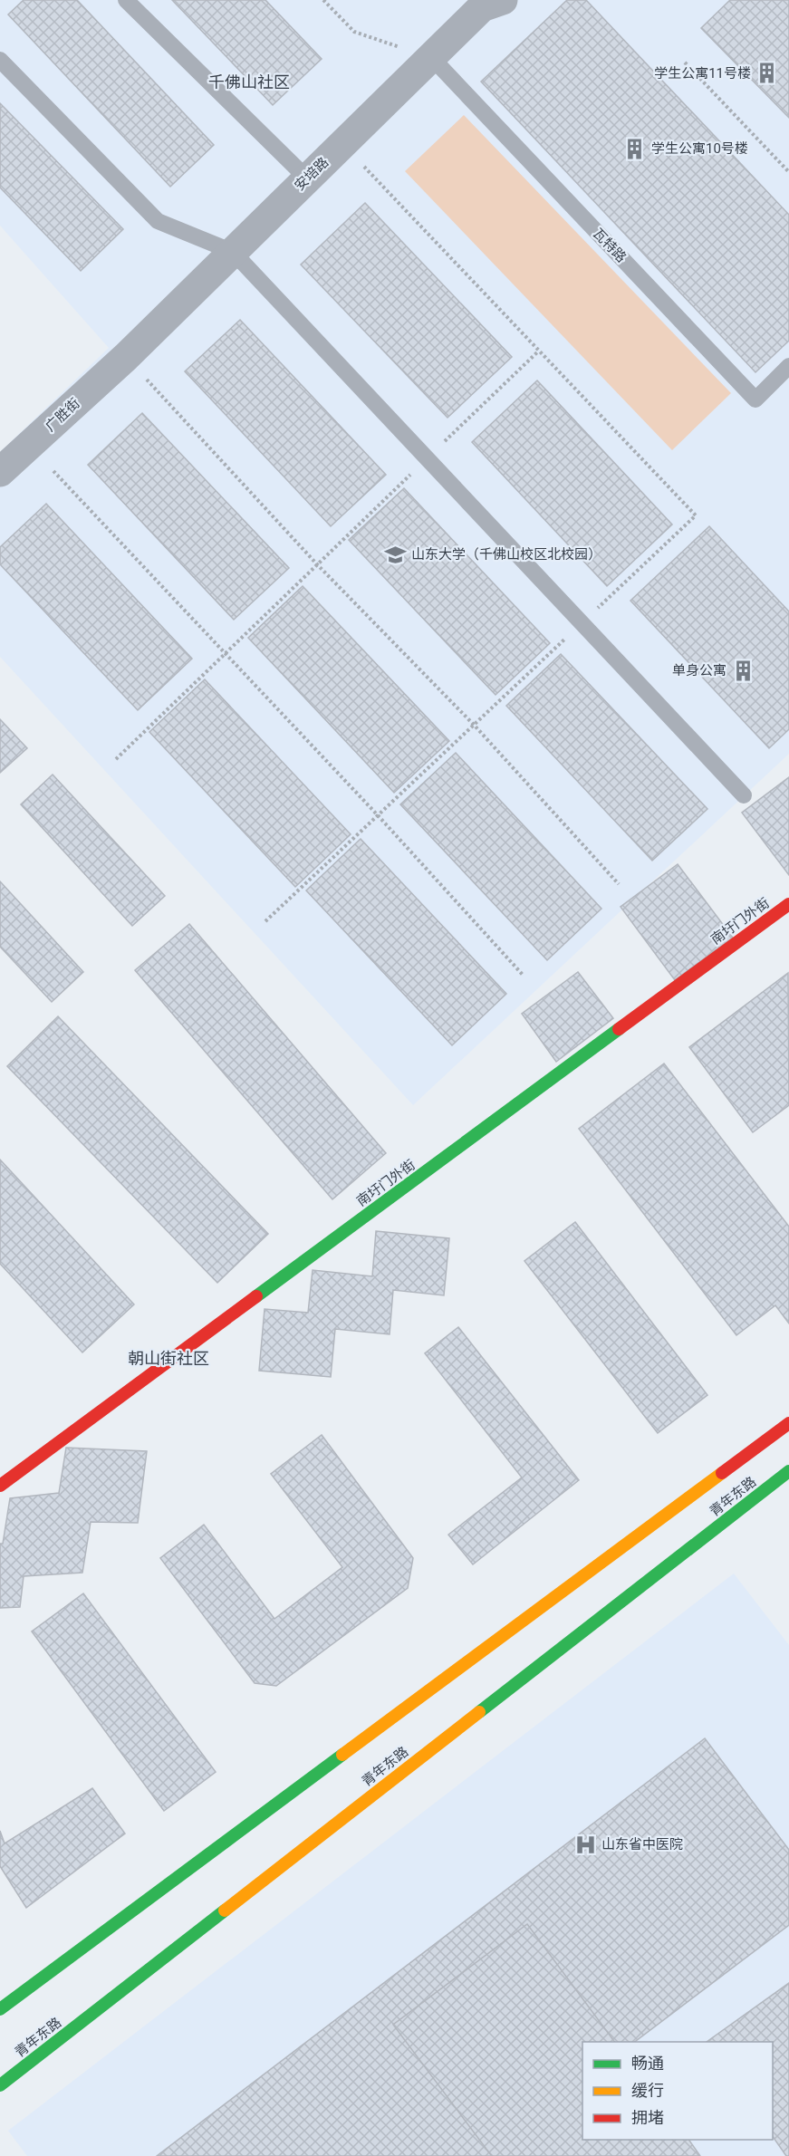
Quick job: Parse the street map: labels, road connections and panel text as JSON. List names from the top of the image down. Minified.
{"streets":{"main road":["南圩门外街","青年东路"],"street":["安培路","广胜街"],"lane":["瓦特路"]},"crossings":[["安培路","瓦特路"],["安培路","广胜街"]],"districts":["千佛山社区","朝山街社区"],"places":{"building":["学生公寓11号楼","学生公寓10号楼","单身公寓"],"school or university":["山东大学（千佛山校区北校园）"],"hospital":["山东省中医院"]},"legend":["畅通","缓行","拥堵"]}
